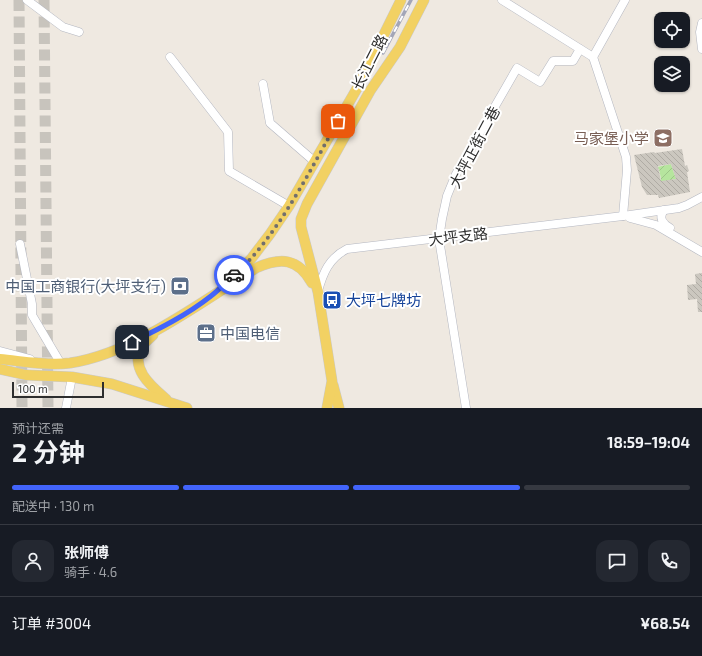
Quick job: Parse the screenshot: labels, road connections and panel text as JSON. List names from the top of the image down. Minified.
{"streets":{"main road":["长江二路"],"street":["大坪正街二巷","大坪支路"]},"crossings":[["长江二路","大坪支路"],["大坪正街二巷","大坪支路"]],"places":{"school or university":["马家堡小学"],"bank":["中国工商银行(大坪支行)"],"bus stop":["大坪七牌坊"],"office":["中国电信"]},"scale_bar":"100 m","page":{"scale":"100 m","heading":["2 分钟","预计还需","18:59–19:04"],"panel":["张师傅","骑手 · 4.6","订单 #3004","¥68.54"],"bar":"配送中 · 130 m"}}
